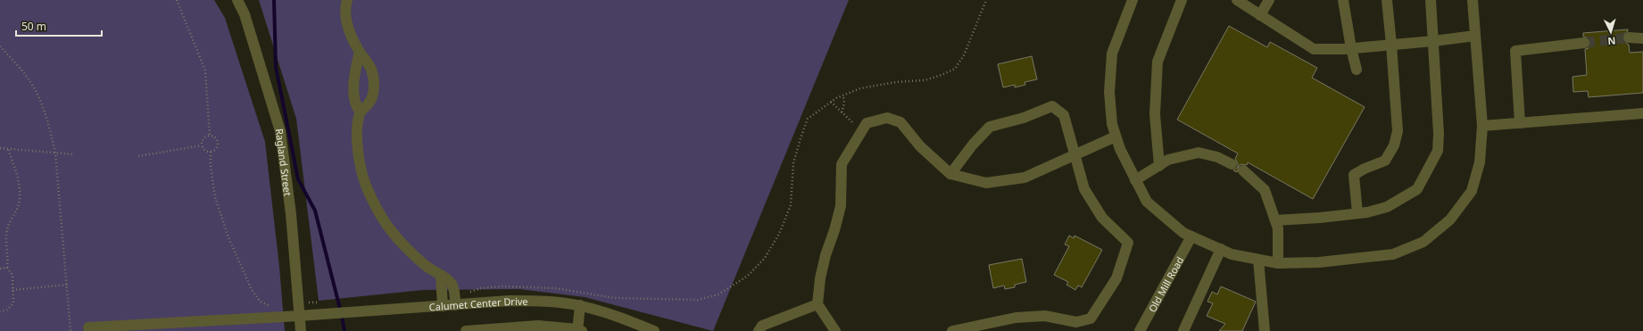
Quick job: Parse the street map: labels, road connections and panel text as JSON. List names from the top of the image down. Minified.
{"streets":{"street":["Ragland Street","Old Mill Road","Calumet Center Drive"]},"crossings":[["Ragland Street","Calumet Center Drive"]],"scale_bar":"50 m","north":"bottom"}
